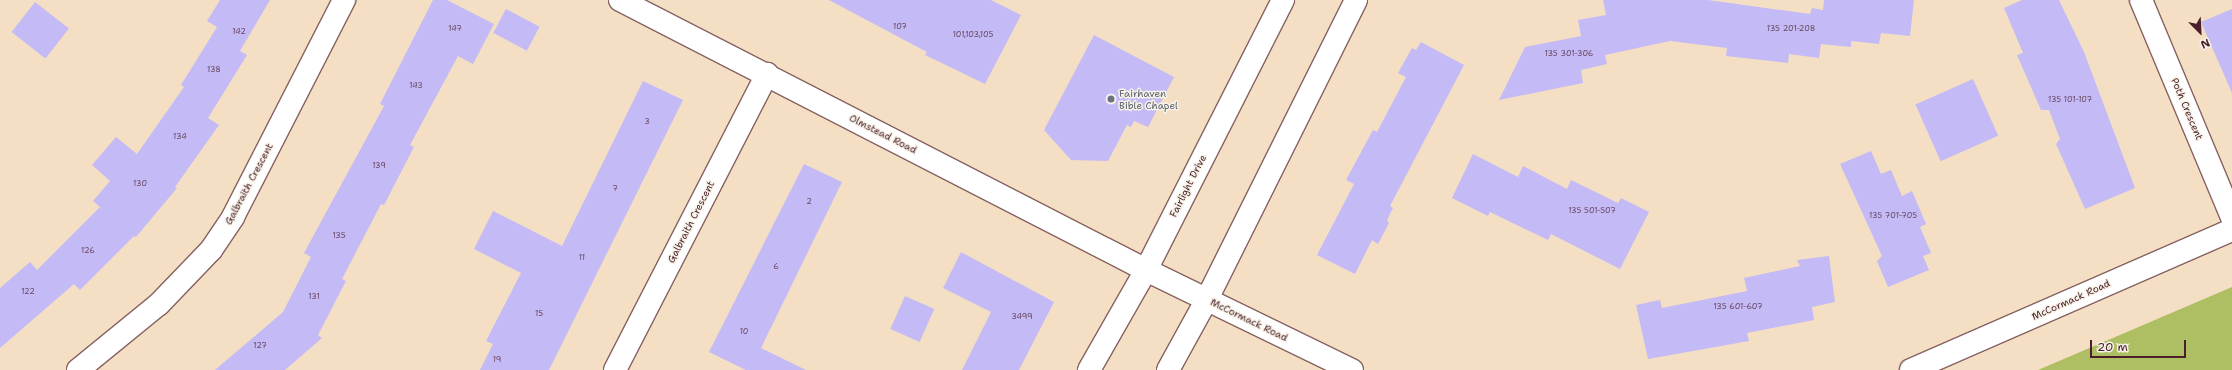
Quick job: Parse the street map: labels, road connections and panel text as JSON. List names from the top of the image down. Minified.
{"streets":{"street":["Poth Crescent","Olmstead Road","Galbraith Crescent","Fairlight Drive","McCormack Road"]},"crossings":[["Olmstead Road","Galbraith Crescent"],["Olmstead Road","Fairlight Drive"],["Olmstead Road","McCormack Road"],["Fairlight Drive","McCormack Road"]],"places":["Fairhaven Bible Chapel"],"house_numbers":["107","147","135 201-208","142","101,103,105","135 301-306","138","143","135 101-107","3","134","139","130","7","2","135 501-507","135 701-705","135","126","11","6","122","131","135 601-607","15","3499","10","127","19"],"scale_bar":"20 m","north":"bottom right"}
